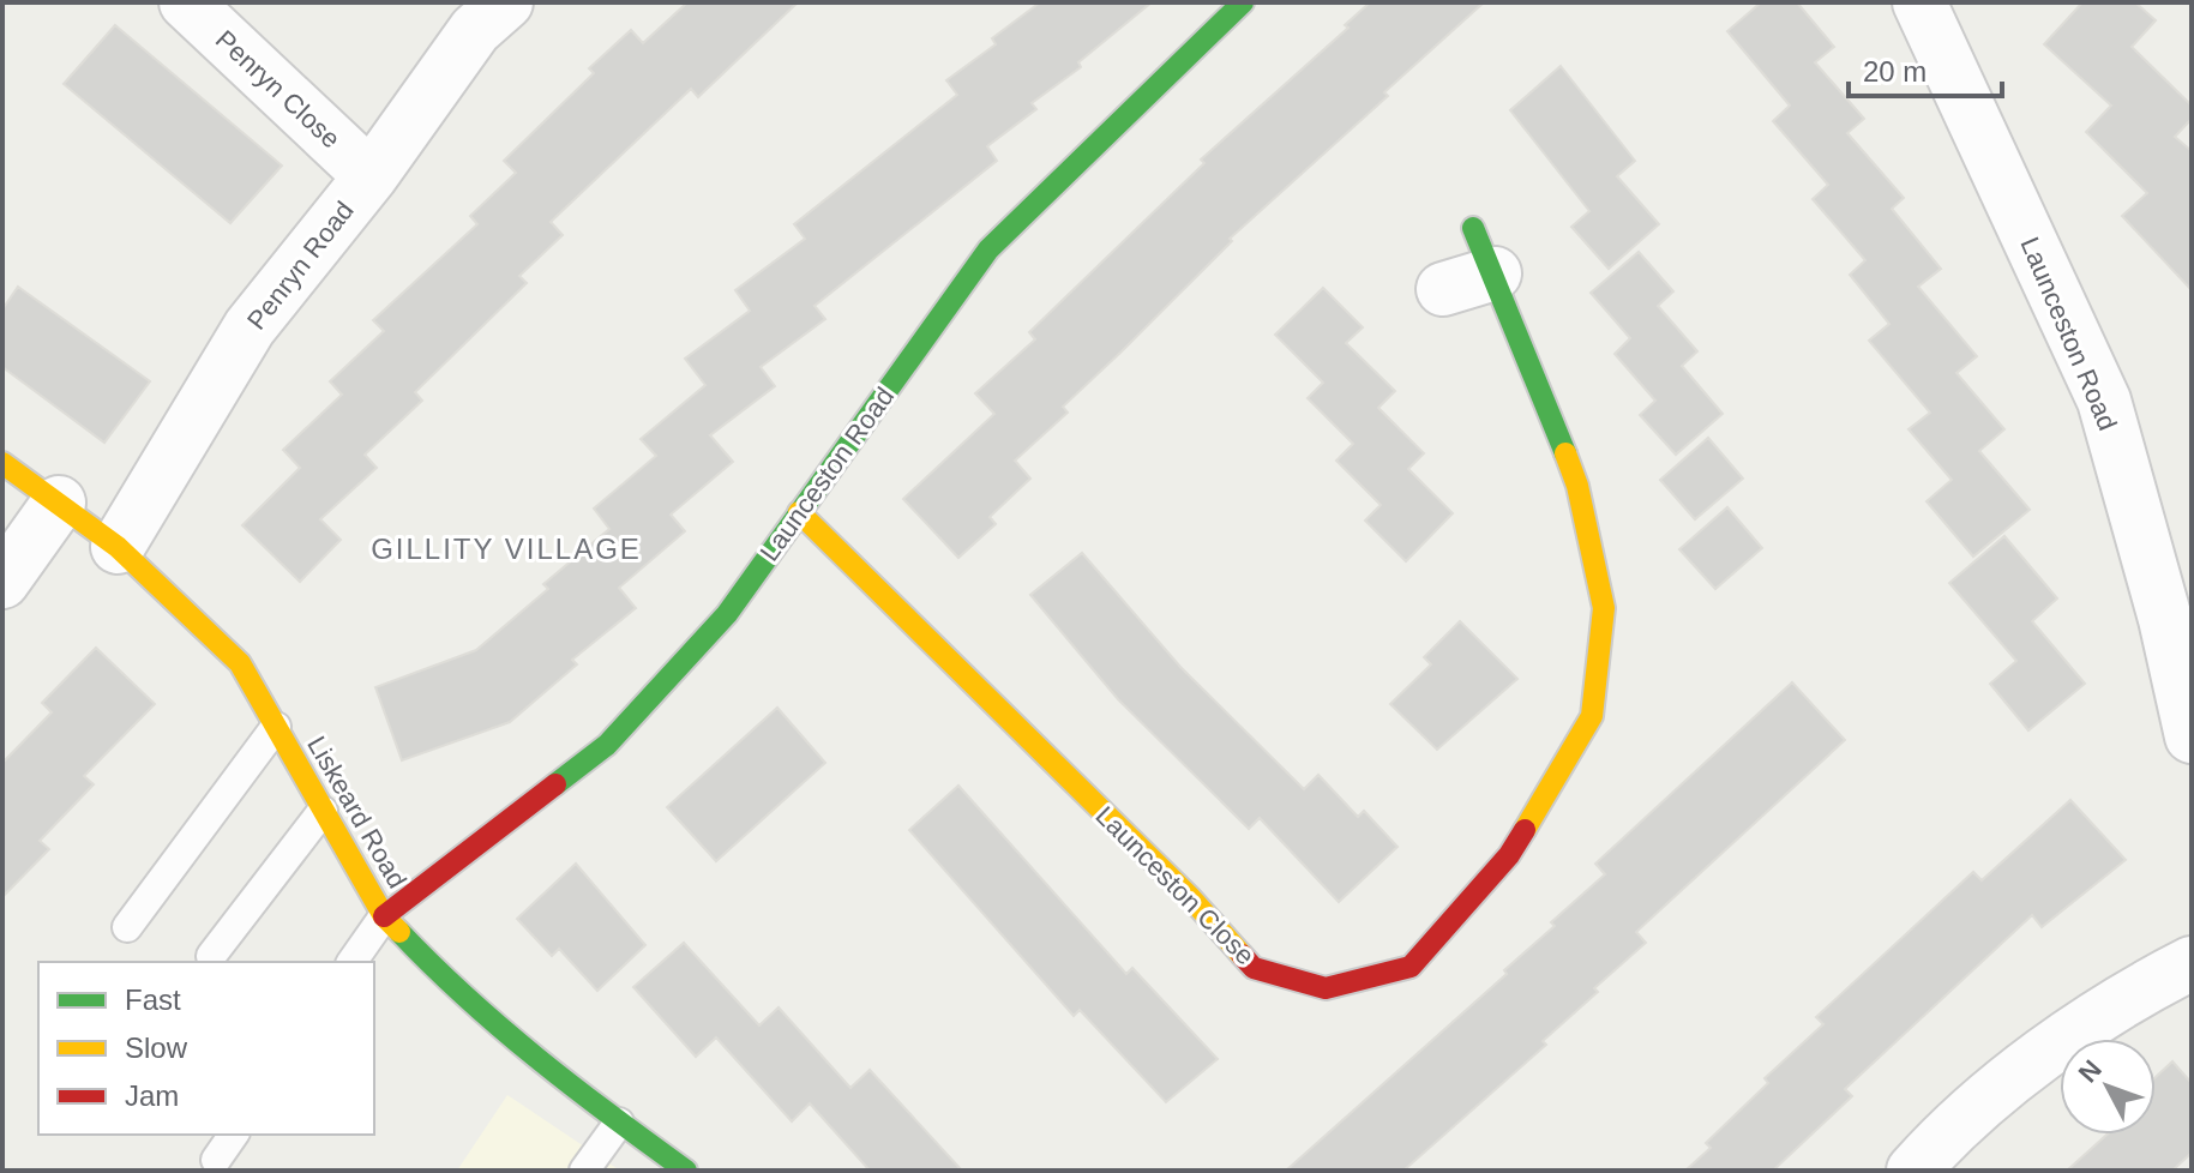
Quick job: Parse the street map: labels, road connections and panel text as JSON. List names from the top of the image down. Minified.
{"streets":{"street":["Penryn Close","Penryn Road","Launceston Road","Liskeard Road","Launceston Close"]},"crossings":[["Penryn Close","Penryn Road"],["Penryn Road","Liskeard Road"],["Launceston Road","Liskeard Road"],["Launceston Road","Launceston Close"]],"districts":["GILLITY VILLAGE"],"legend":["Fast","Slow","Jam"],"scale_bar":"20 m","north":"top left"}
